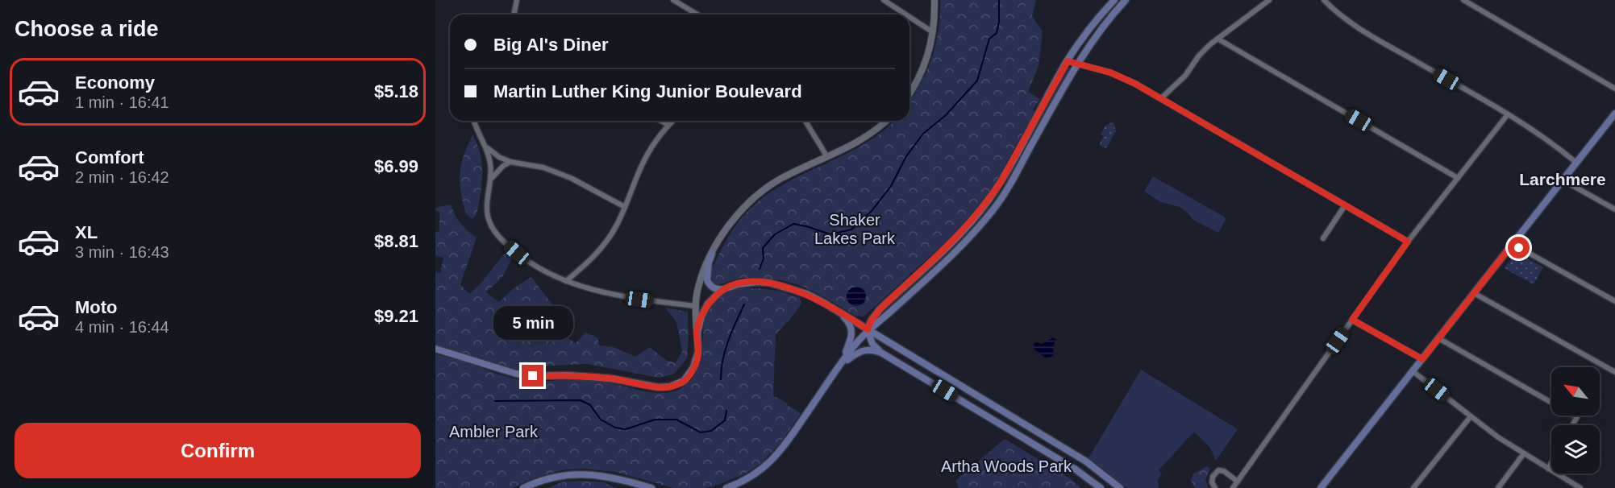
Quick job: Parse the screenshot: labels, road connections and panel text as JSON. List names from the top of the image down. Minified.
{"districts":["Larchmere"],"parks":["Shaker Lakes Park","Ambler Park","Artha Woods Park"],"north":"top left","page":{"heading":"Choose a ride","banner":["Big Al's Diner","Martin Luther King Junior Boulevard"],"list":[{"name":"Economy","note":"1 min · 16:41","value":"$5.18"},{"name":"Comfort","note":"2 min · 16:42","value":"$6.99"},{"name":"XL","note":"3 min · 16:43","value":"$8.81"},{"name":"Moto","note":"4 min · 16:44","value":"$9.21"}],"bubble":"5 min","buttons":"Confirm"}}
